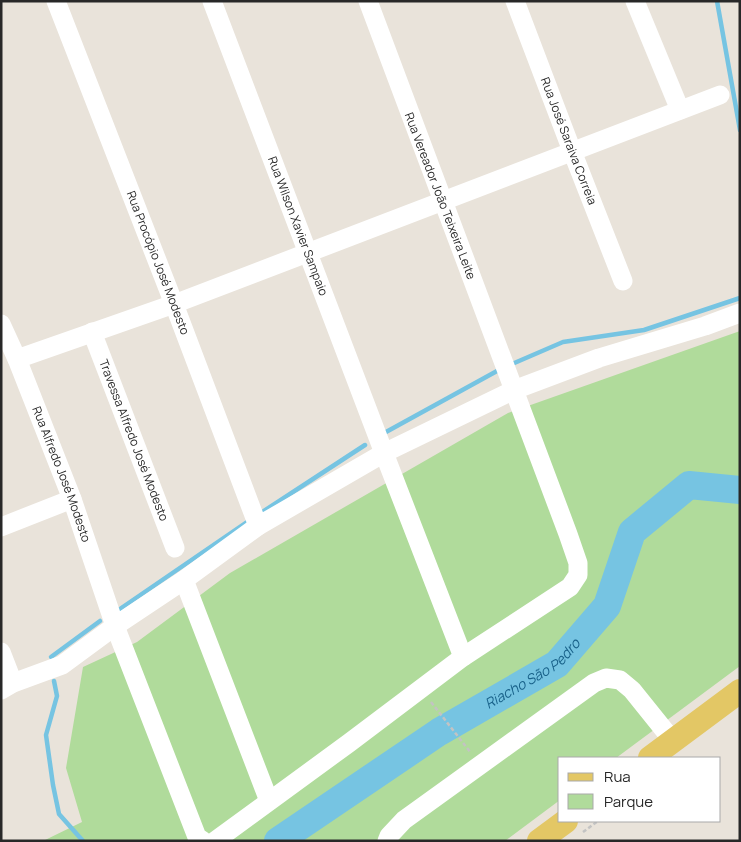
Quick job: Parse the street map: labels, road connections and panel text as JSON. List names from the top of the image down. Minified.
{"streets":{"street":["Rua José Saraiva Correia","Rua Vereador João Teixeira Leite","Rua Wilson Xavier Sampaio","Rua Procópio José Modesto","Travessa Alfredo José Modesto","Rua Alfredo José Modesto"]},"crossings":[["Rua Vereador João Teixeira Leite","Rua Wilson Xavier Sampaio"]],"water":["Riacho São Pedro"],"legend":["Rua","Parque"]}
